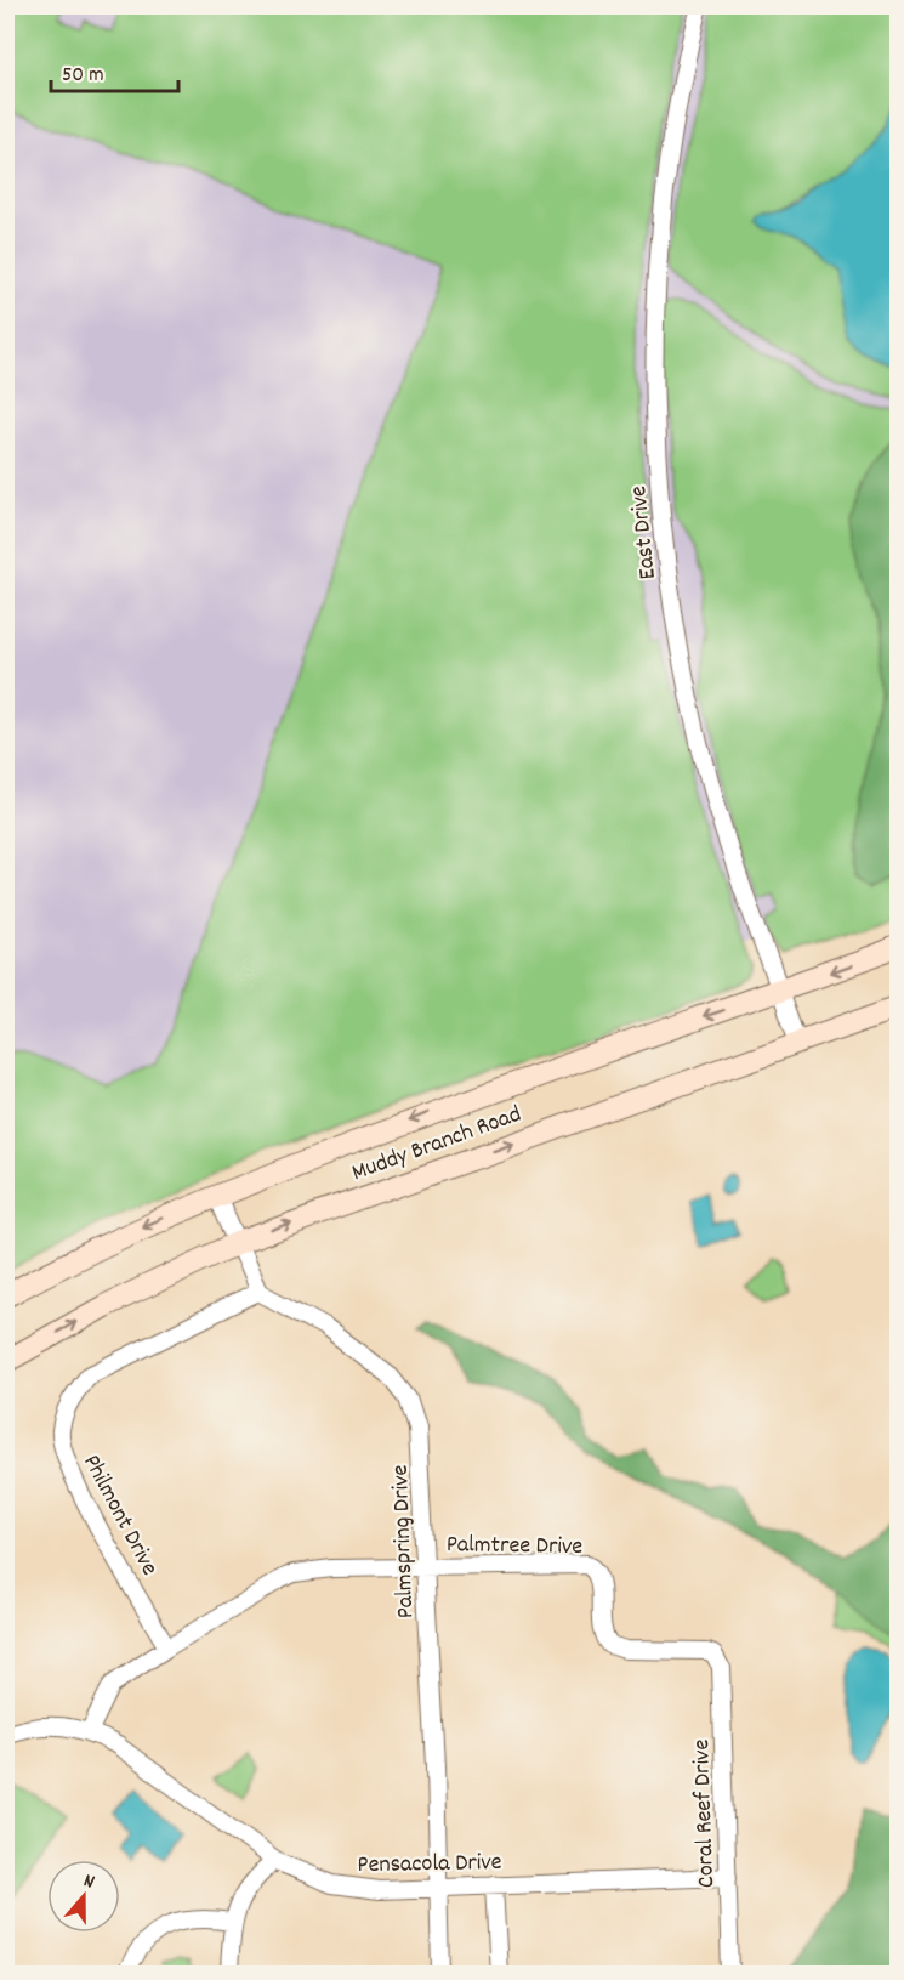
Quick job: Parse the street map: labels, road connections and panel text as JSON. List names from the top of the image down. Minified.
{"streets":{"main road":["Muddy Branch Road"],"street":["East Drive","Philmont Drive","Palmspring Drive","Palmtree Drive","Coral Reef Drive","Pensacola Drive"]},"crossings":[["East Drive","Muddy Branch Road"],["Philmont Drive","Palmspring Drive"],["Philmont Drive","Palmtree Drive"],["Palmspring Drive","Palmtree Drive"],["Palmspring Drive","Pensacola Drive"],["Palmtree Drive","Coral Reef Drive"],["Palmtree Drive","Pensacola Drive"],["Coral Reef Drive","Pensacola Drive"]],"scale_bar":"50 m","north":"top"}
